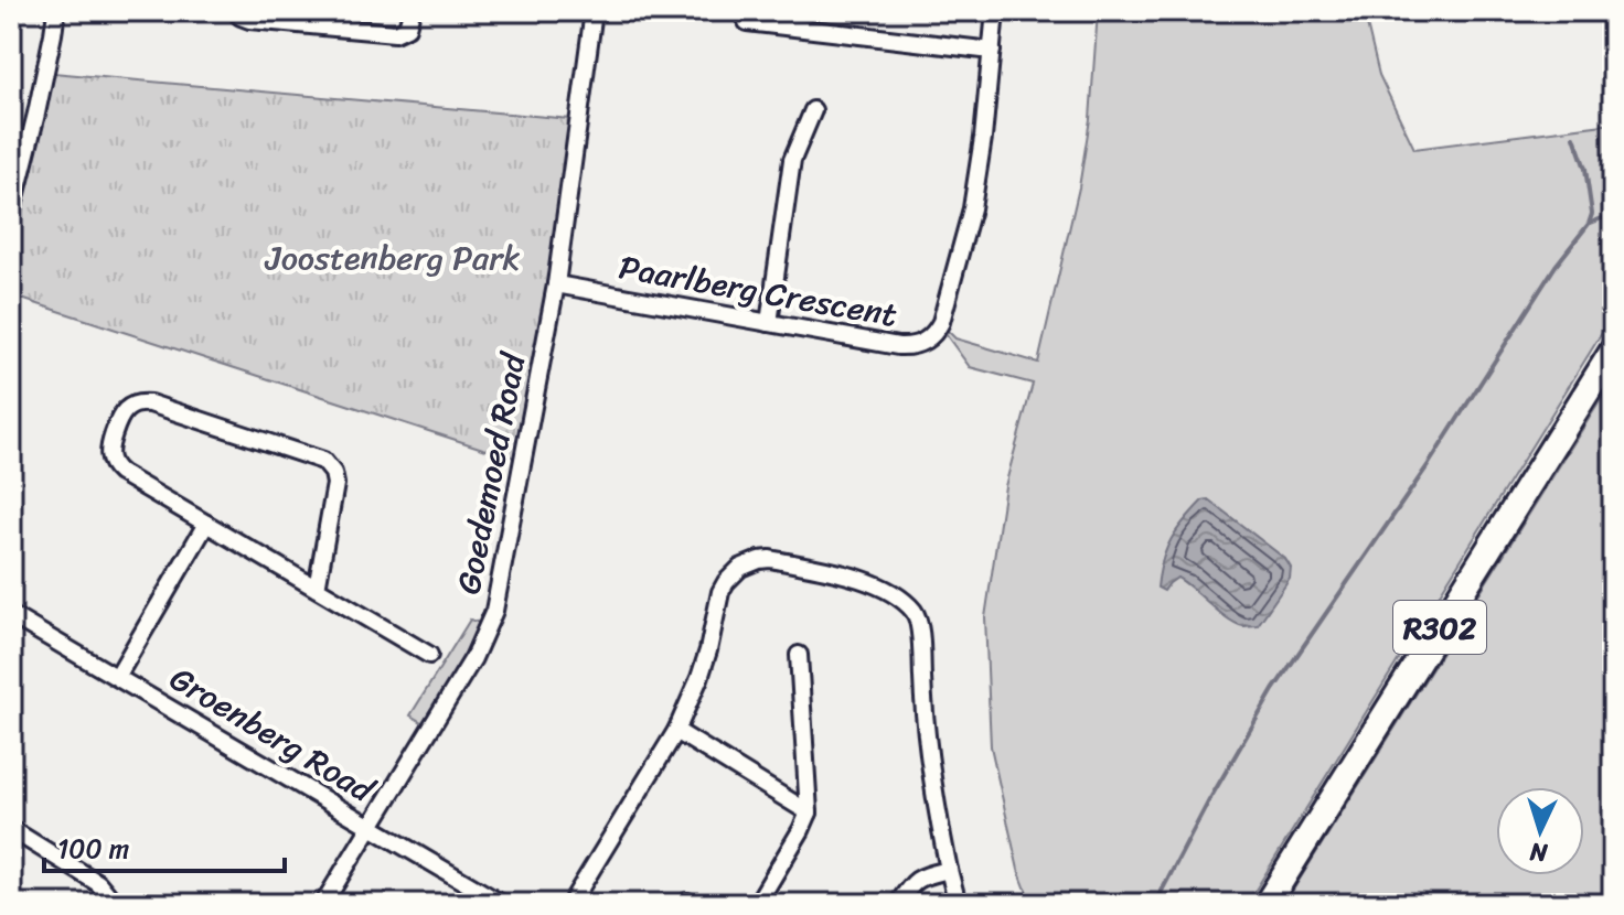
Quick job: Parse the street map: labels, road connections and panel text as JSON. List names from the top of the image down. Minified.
{"streets":{"main road":["R302"],"street":["Paarlberg Crescent","Goedemoed Road","Groenberg Road"]},"crossings":[["Paarlberg Crescent","Goedemoed Road"],["Goedemoed Road","Groenberg Road"]],"parks":["Joostenberg Park"],"scale_bar":"100 m","north":"bottom"}
